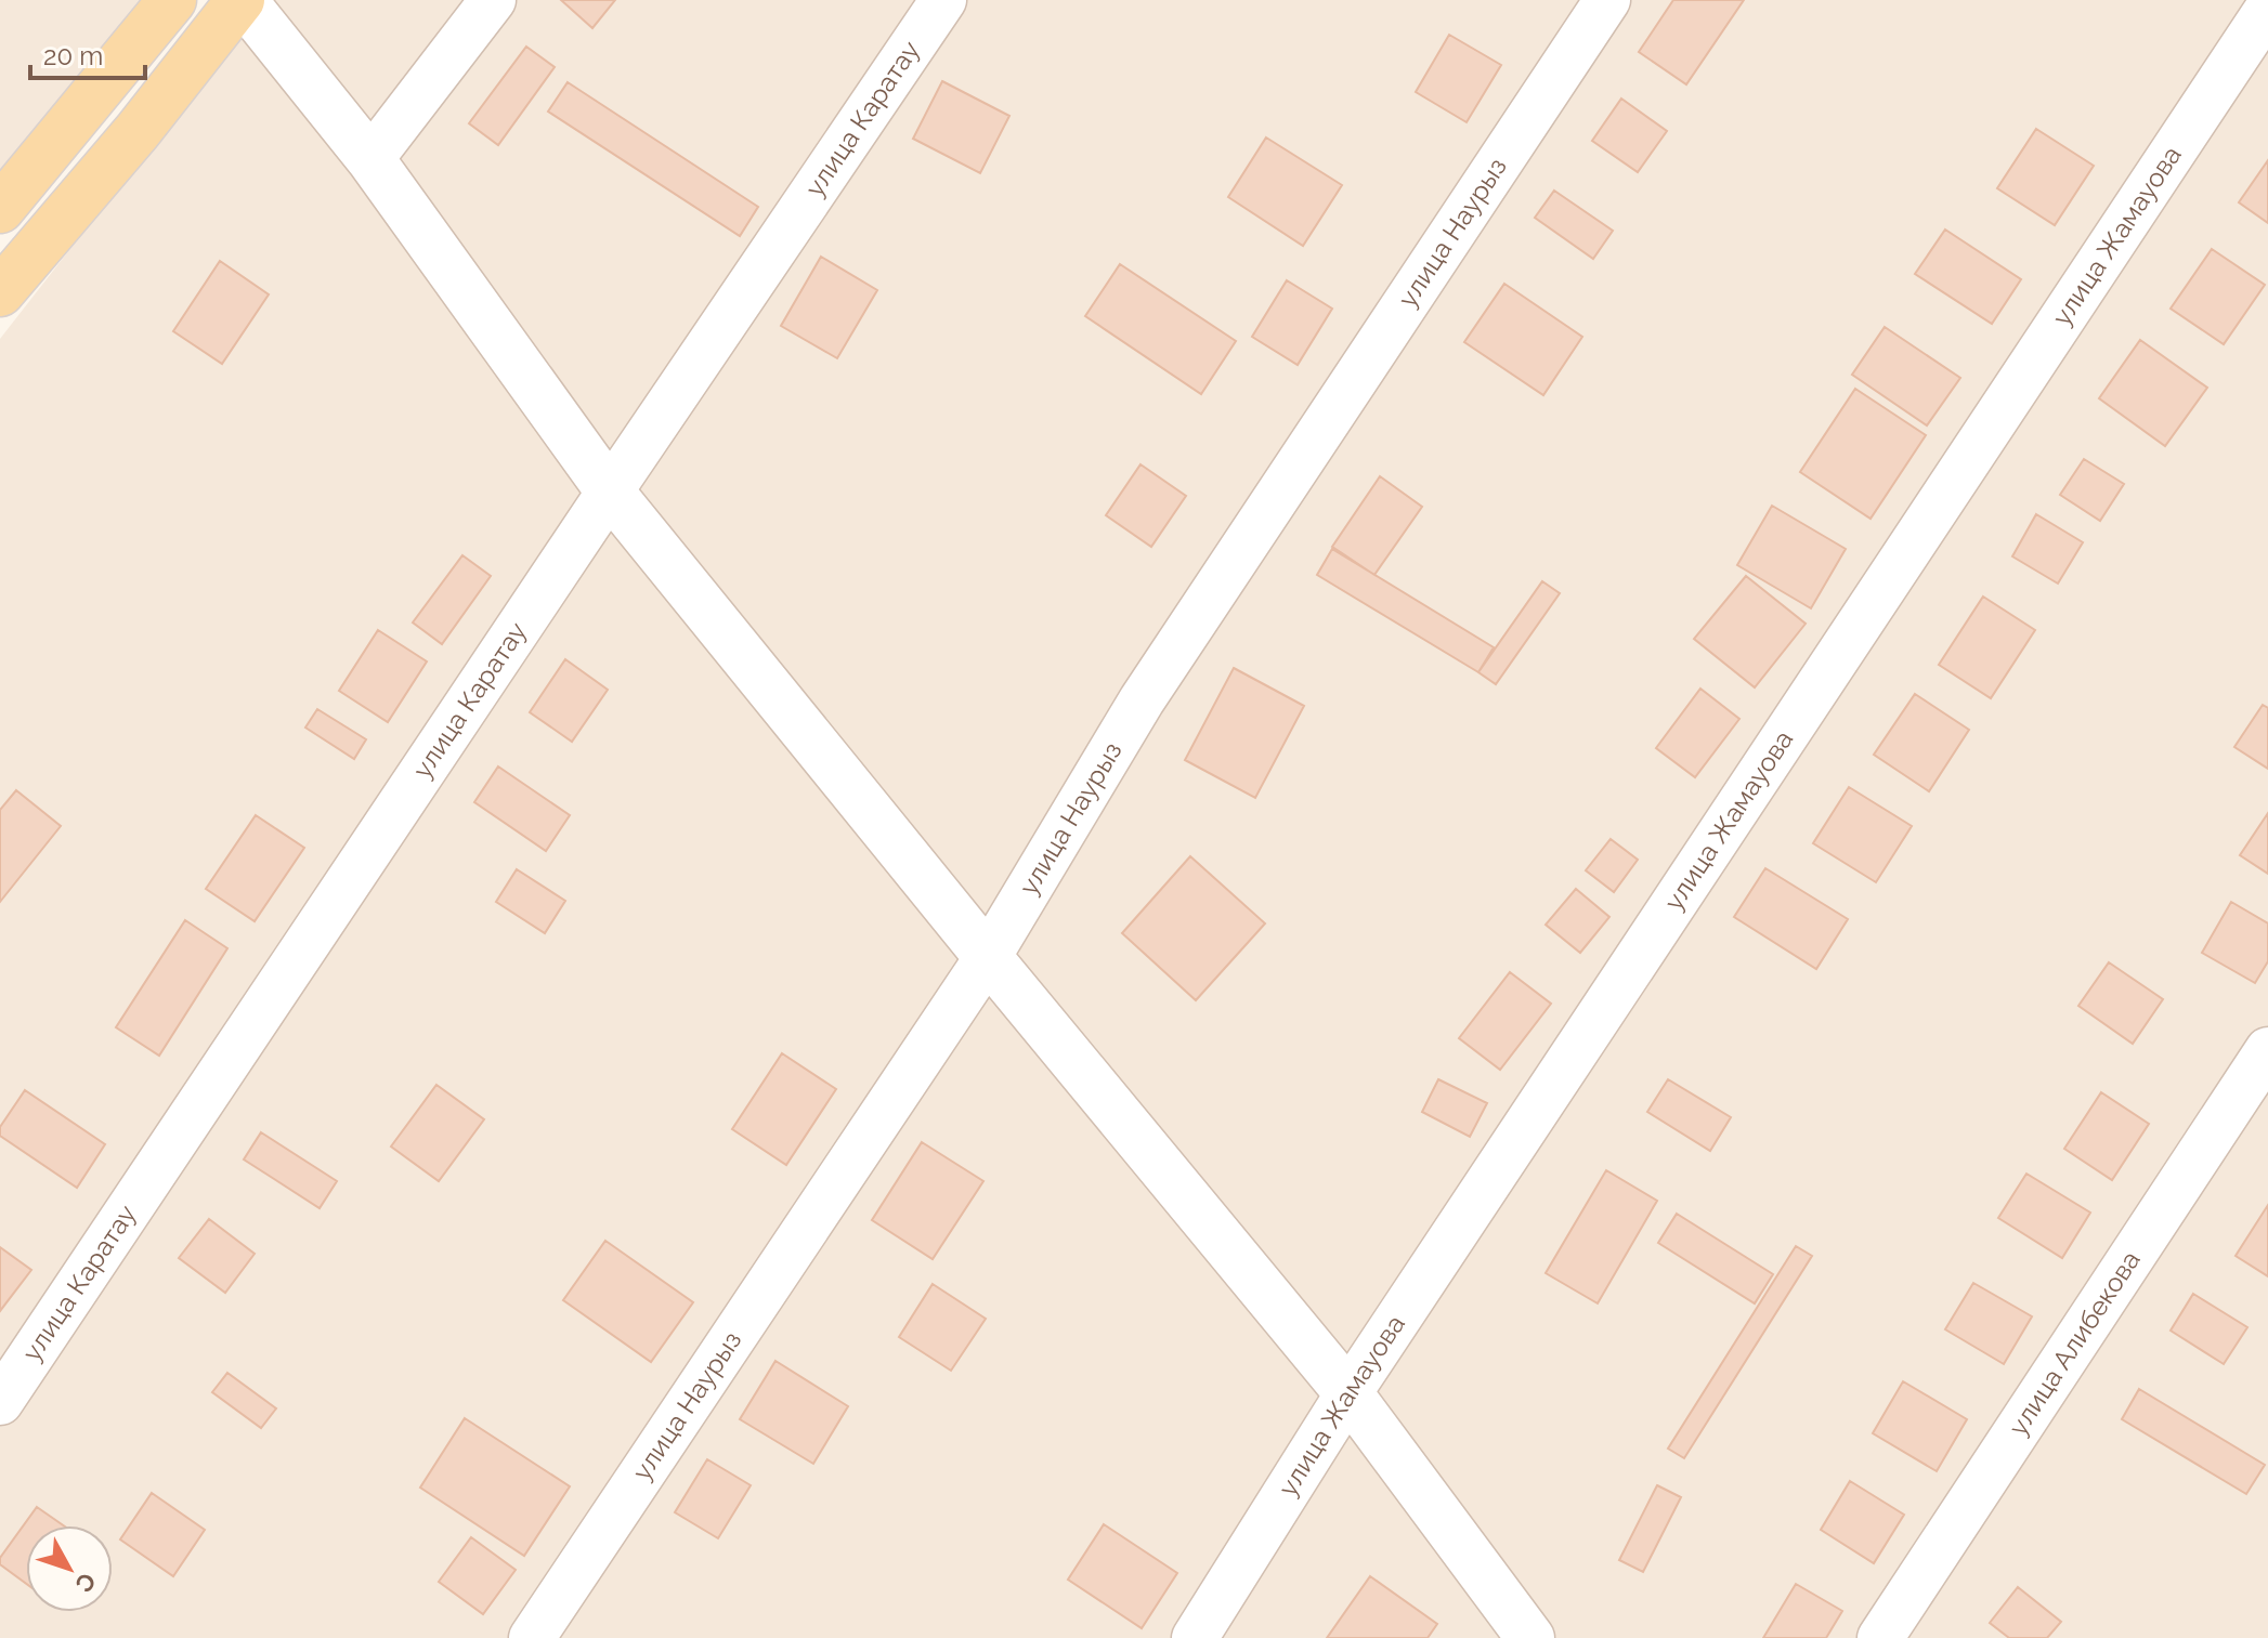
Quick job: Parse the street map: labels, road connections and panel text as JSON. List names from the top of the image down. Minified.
{"streets":{"street":["улица Каратау","улица Наурыз","улица Жамауова","улица Алибекова"]},"scale_bar":"20 m","north":"bottom right"}
